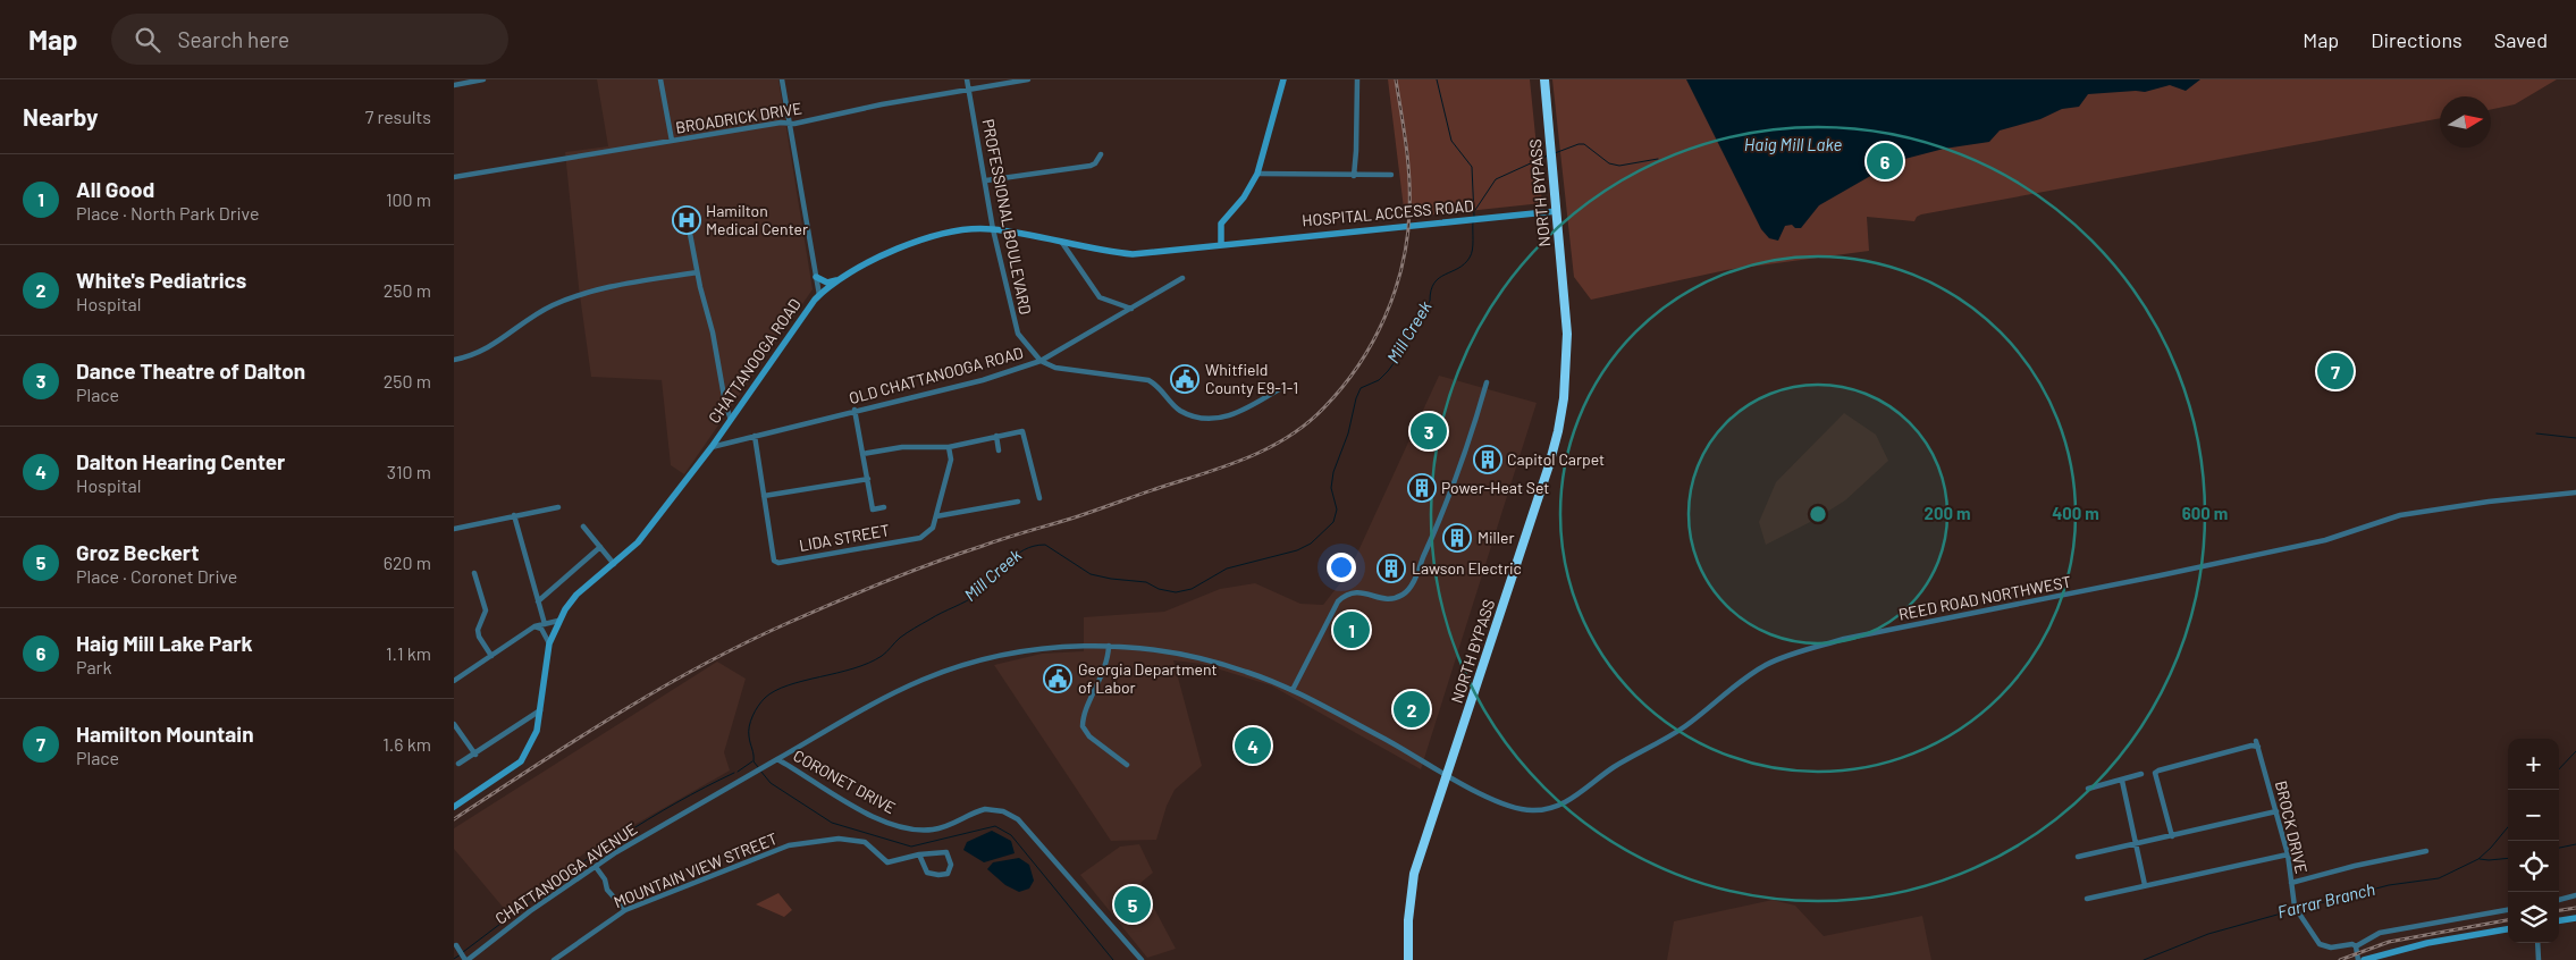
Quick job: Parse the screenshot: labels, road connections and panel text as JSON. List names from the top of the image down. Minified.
{"streets":{"highway":["NORTH BYPASS"],"main road":["HOSPITAL ACCESS ROAD","CHATTANOOGA ROAD"],"street":["BROADRICK DRIVE","PROFESSIONAL BOULEVARD","OLD CHATTANOOGA ROAD","LIDA STREET","REED ROAD NORTHWEST","CORONET DRIVE","BROCK DRIVE","MOUNTAIN VIEW STREET","CHATTANOOGA AVENUE"]},"crossings":[["BROADRICK DRIVE","PROFESSIONAL BOULEVARD"],["NORTH BYPASS","HOSPITAL ACCESS ROAD"],["NORTH BYPASS","REED ROAD NORTHWEST"],["HOSPITAL ACCESS ROAD","CHATTANOOGA ROAD"],["PROFESSIONAL BOULEVARD","CHATTANOOGA ROAD"],["PROFESSIONAL BOULEVARD","OLD CHATTANOOGA ROAD"],["CHATTANOOGA ROAD","OLD CHATTANOOGA ROAD"],["CORONET DRIVE","CHATTANOOGA AVENUE"]],"water":["Haig Mill Lake","Mill Creek","Farrar Branch"],"places":{"hospital":["Hamilton Medical Center"],"public building":["Whitfield County E9-1-1","Georgia Department of Labor"],"building":["Capitol Carpet","Power-Heat Set","Miller","Lawson Electric"]},"north":"right","page":{"header":"Map","search":"Search here","nav":["Map","Directions","Saved"],"heading":["Nearby","7 results"],"pins":["6","7","3","1","2","4","5"],"list":[{"mark":"1","name":"All Good","note":"Place · North Park Drive","value":"100 m"},{"mark":"2","name":"White's Pediatrics","note":"Hospital","value":"250 m"},{"mark":"3","name":"Dance Theatre of Dalton","note":"Place","value":"250 m"},{"mark":"4","name":"Dalton Hearing Center","note":"Hospital","value":"310 m"},{"mark":"5","name":"Groz Beckert","note":"Place · Coronet Drive","value":"620 m"},{"mark":"6","name":"Haig Mill Lake Park","note":"Park","value":"1.1 km"},{"mark":"7","name":"Hamilton Mountain","note":"Place","value":"1.6 km"}],"map_buttons":["+","−"]},"rings":["200 m","400 m","600 m"]}
